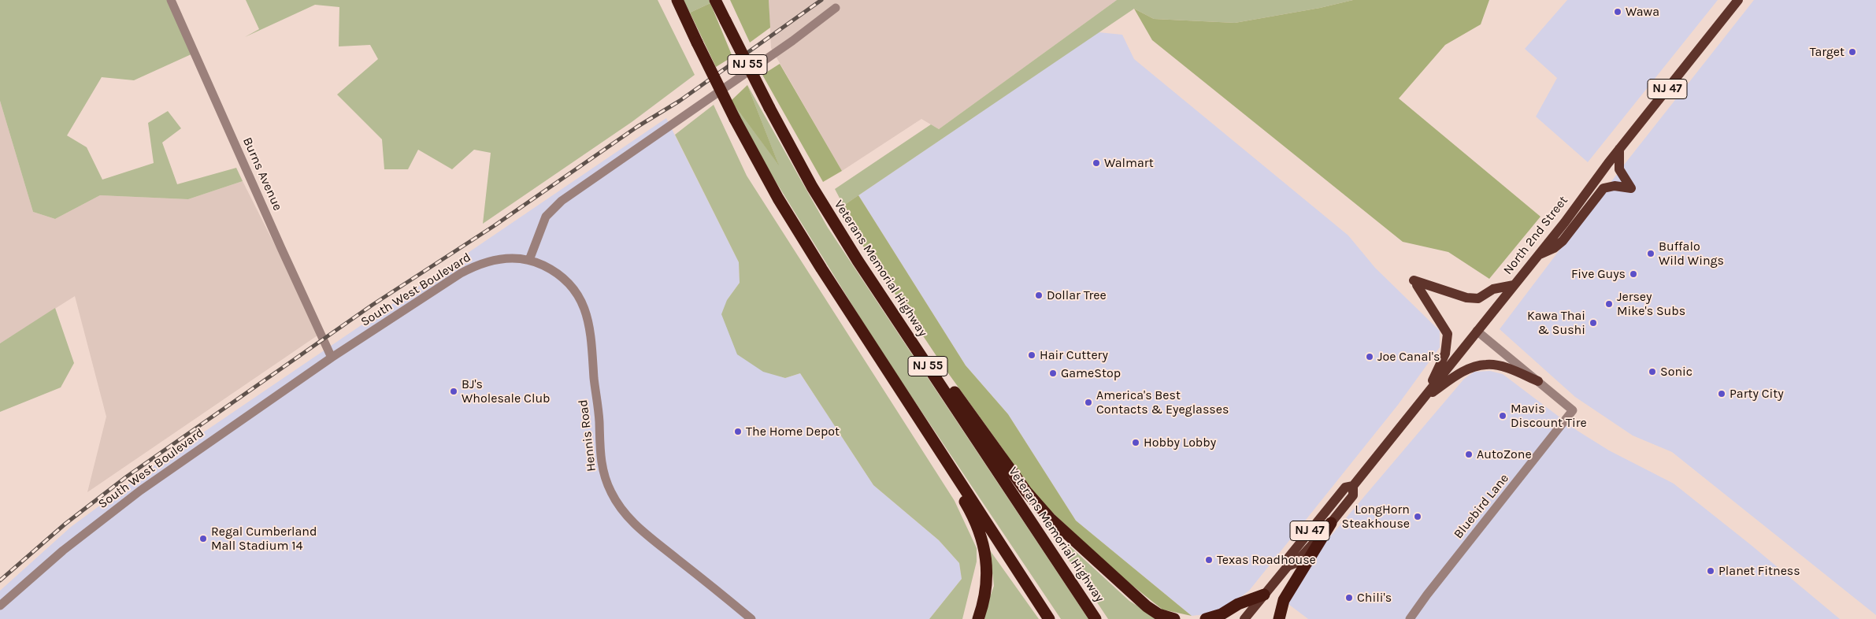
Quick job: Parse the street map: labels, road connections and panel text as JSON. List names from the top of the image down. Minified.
{"streets":{"highway":["NJ 55","Veterans Memorial Highway"],"main road":["NJ 47","North 2nd Street"],"street":["Burns Avenue","South West Boulevard","Hennis Road","Bluebird Lane"]},"crossings":[["Burns Avenue","South West Boulevard"],["South West Boulevard","Hennis Road"]],"places":["Wawa","Target","Walmart","Buffalo Wild Wings","Five Guys","Dollar Tree","Jersey Mike's Subs","Kawa Thai & Sushi","Hair Cuttery","Joe Canal's","Sonic","GameStop","BJ's Wholesale Club","Party City","America's Best Contacts & Eyeglasses","Mavis Discount Tire","The Home Depot","Hobby Lobby","AutoZone","LongHorn Steakhouse","Regal Cumberland Mall Stadium 14","Texas Roadhouse","Planet Fitness","Chili's"]}
